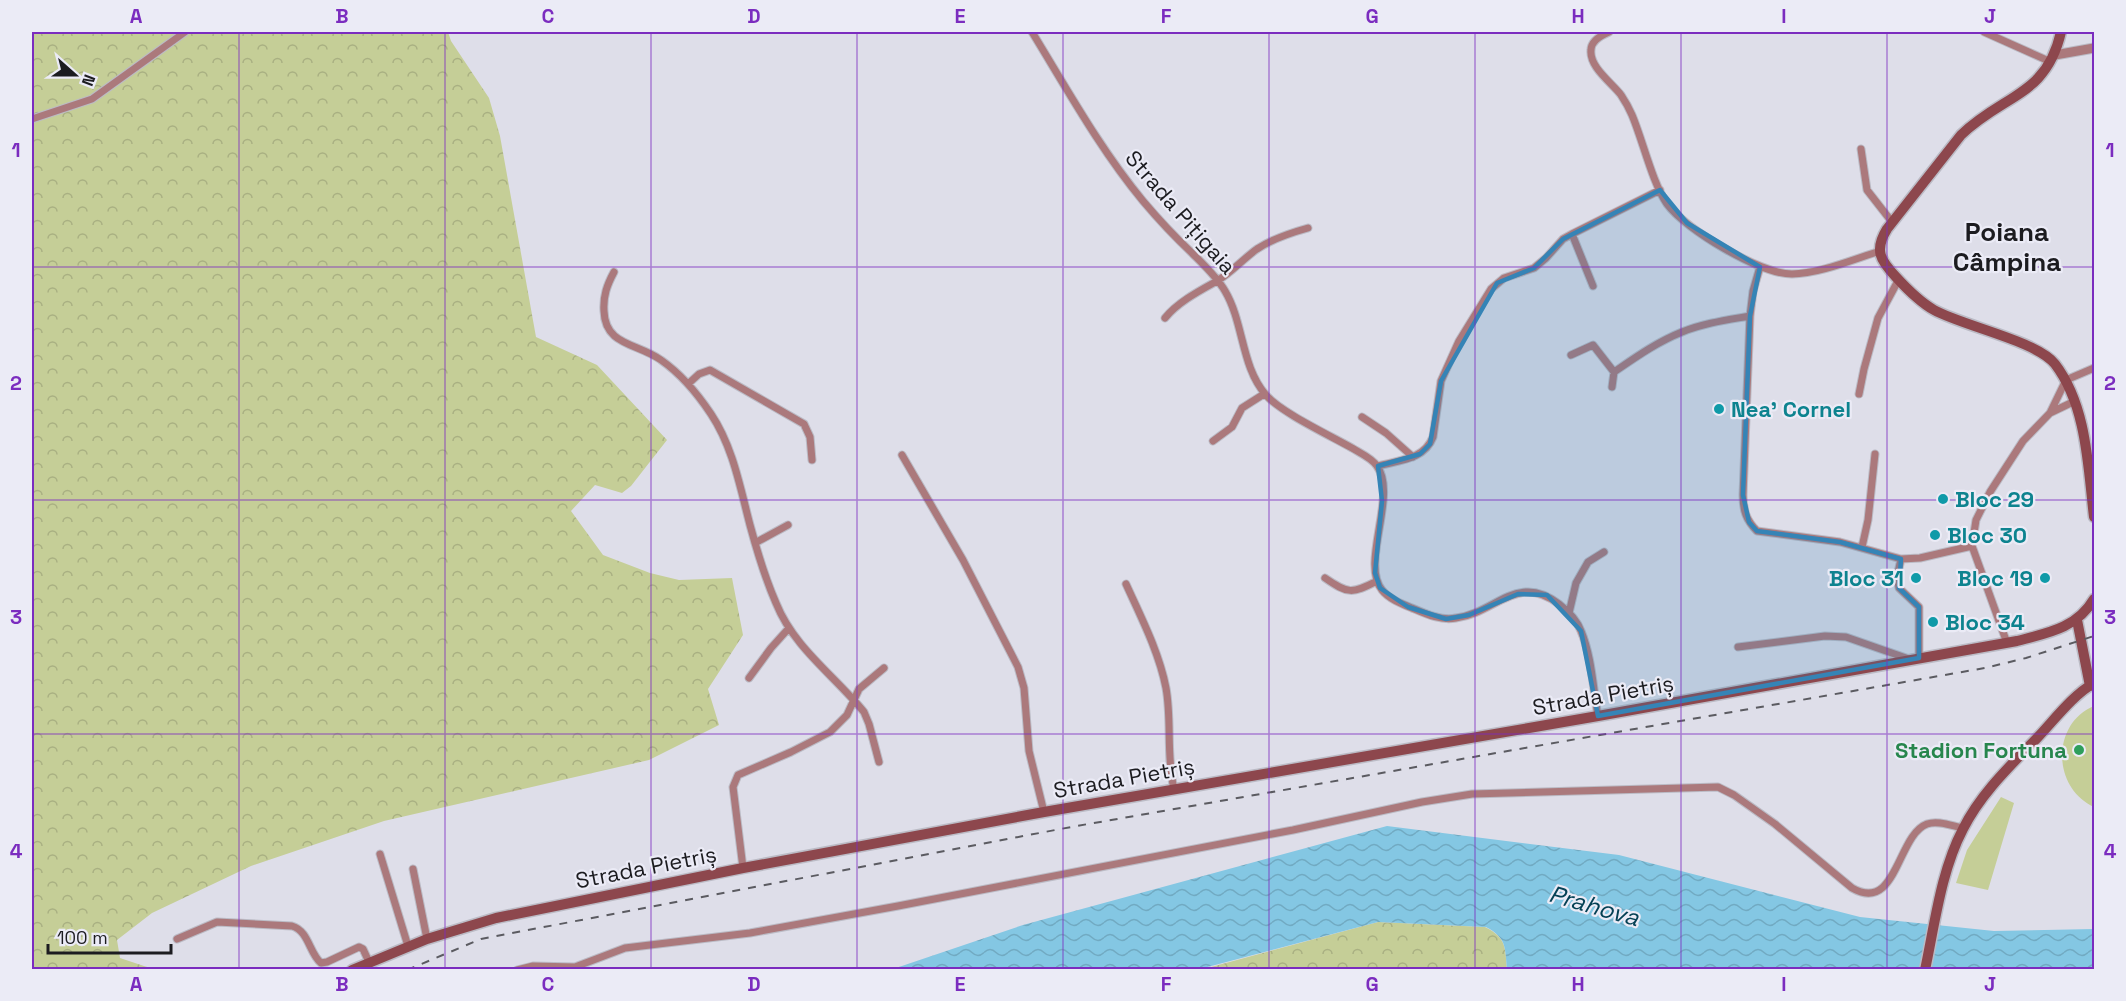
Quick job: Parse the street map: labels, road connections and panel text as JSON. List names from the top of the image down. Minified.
{"streets":{"main road":["Strada Pietriș"],"street":["Strada Pițigaia"]},"districts":["Poiana Câmpina"],"water":["Prahova"],"places":["Nea' Cornel","Bloc 29","Bloc 30","Bloc 31","Bloc 19","Bloc 34","Stadion Fortuna"],"scale_bar":"100 m","north":"right","grid":{"columns":["A","B","C","D","E","F","G","H","I","J"],"rows":["1","2","3","4"]}}
